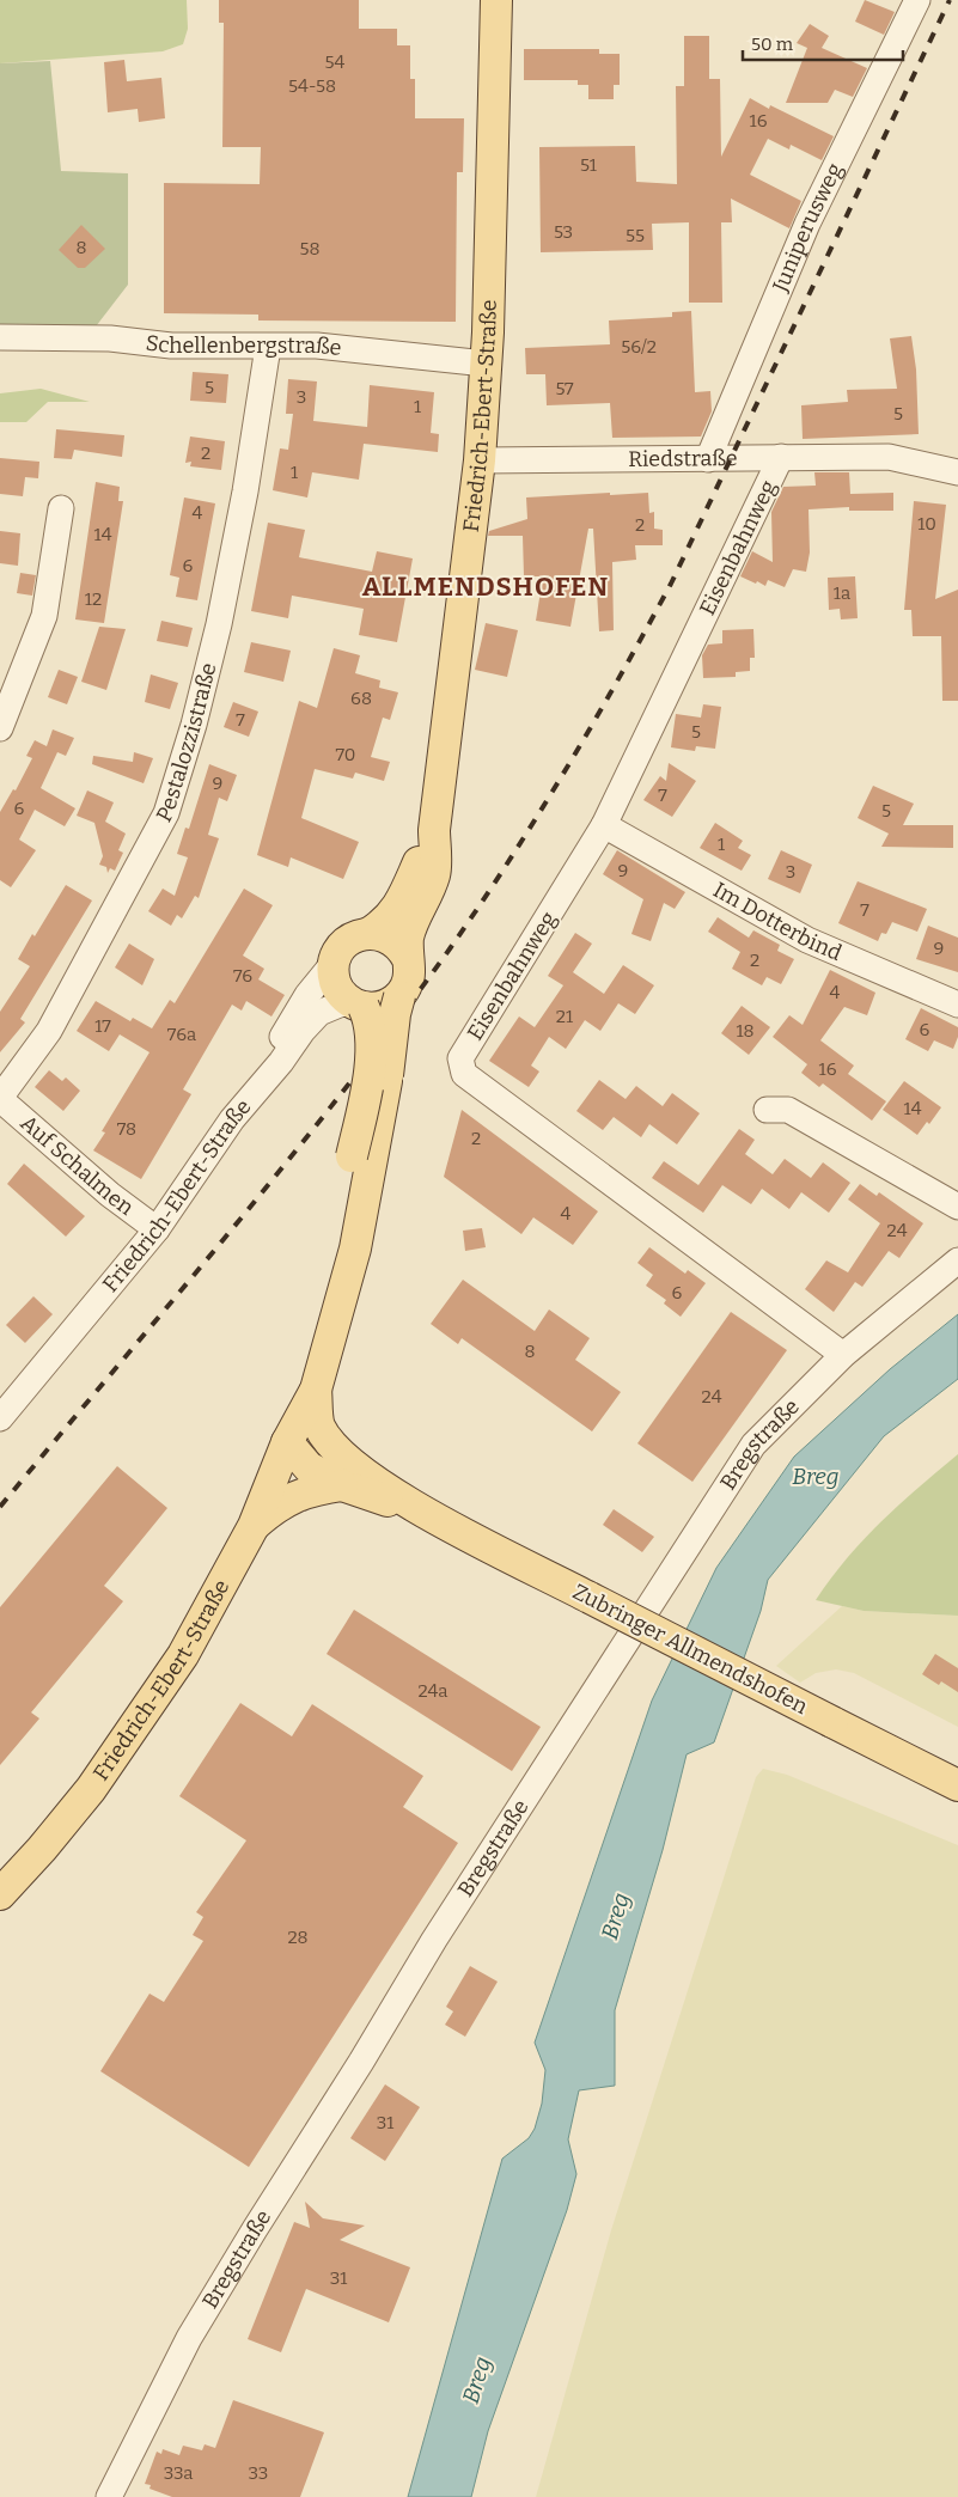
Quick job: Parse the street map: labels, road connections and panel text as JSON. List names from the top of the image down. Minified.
{"streets":{"main road":["Friedrich-Ebert-Straße","Zubringer Allmendshofen"],"street":["Juniperusweg","Schellenbergstraße","Riedstraße","Eisenbahnweg","Pestalozzistraße","Im Dotterbind","Auf Schalmen","Bregstraße"]},"crossings":[["Juniperusweg","Riedstraße"],["Schellenbergstraße","Friedrich-Ebert-Straße"],["Schellenbergstraße","Pestalozzistraße"],["Friedrich-Ebert-Straße","Riedstraße"],["Friedrich-Ebert-Straße","Auf Schalmen"],["Riedstraße","Eisenbahnweg"],["Eisenbahnweg","Im Dotterbind"],["Eisenbahnweg","Bregstraße"],["Pestalozzistraße","Auf Schalmen"]],"districts":["ALLMENDSHOFEN"],"water":["Breg"],"house_numbers":["54","54-58","16","51","53","55","8","58","56/2","5","57","3","1","5","2","1","4","10","2","14","6","1a","12","68","7","5","70","9","7","6","5","1","9","3","7","9","2","76","4","21","17","6","18","76a","16","14","78","2","4","24","6","8","24","24a","28","31","31","33a","33"],"scale_bar":"50 m"}
